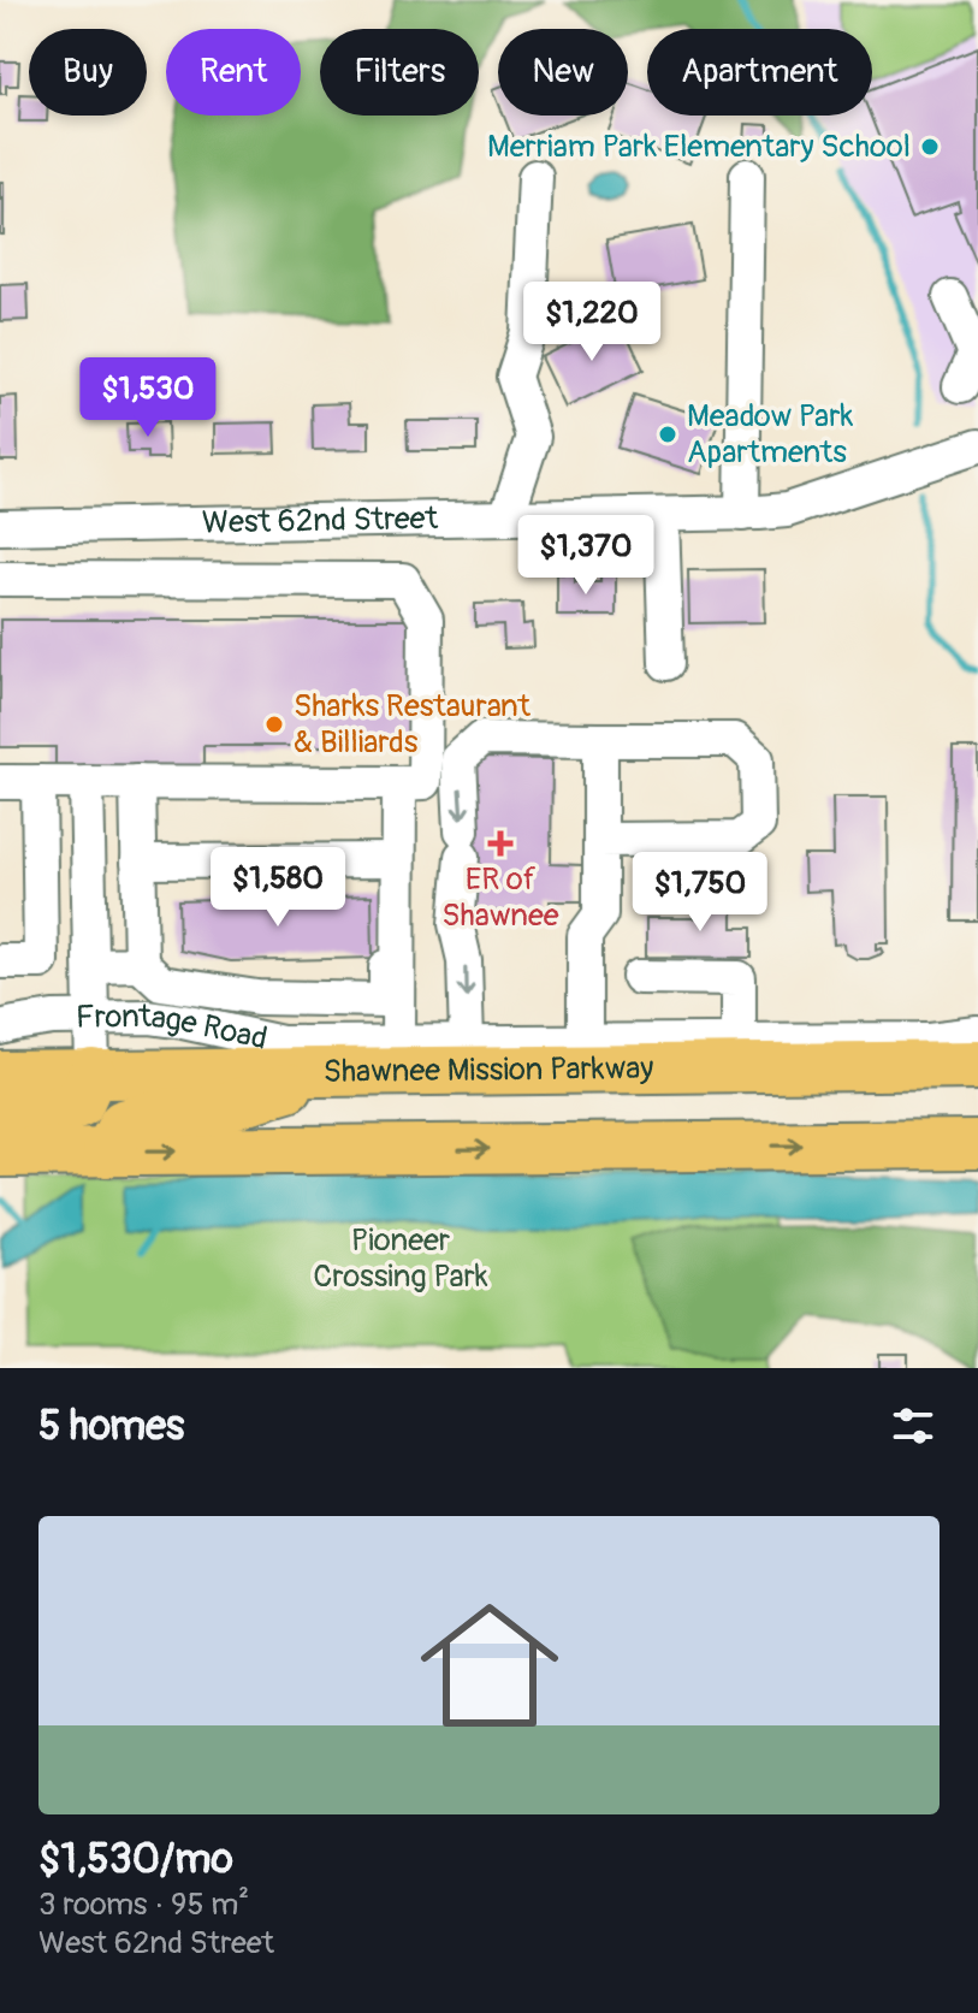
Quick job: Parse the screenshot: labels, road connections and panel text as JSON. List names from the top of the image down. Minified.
{"streets":{"highway":["Shawnee Mission Parkway"],"street":["West 62nd Street","Frontage Road"]},"parks":["Pioneer Crossing Park"],"places":{"other":["Merriam Park Elementary School","Meadow Park Apartments","Sharks Restaurant & Billiards"],"health":["ER of Shawnee"]},"page":{"chip":["Buy","Rent","Filters","New","Apartment"],"price":["$1,220","$1,530","$1,370","$1,580","$1,750"],"heading":"5 homes","list":[{"name":"$1,530/mo","note":"3 rooms · 95 m² · West 62nd Street"}]}}
